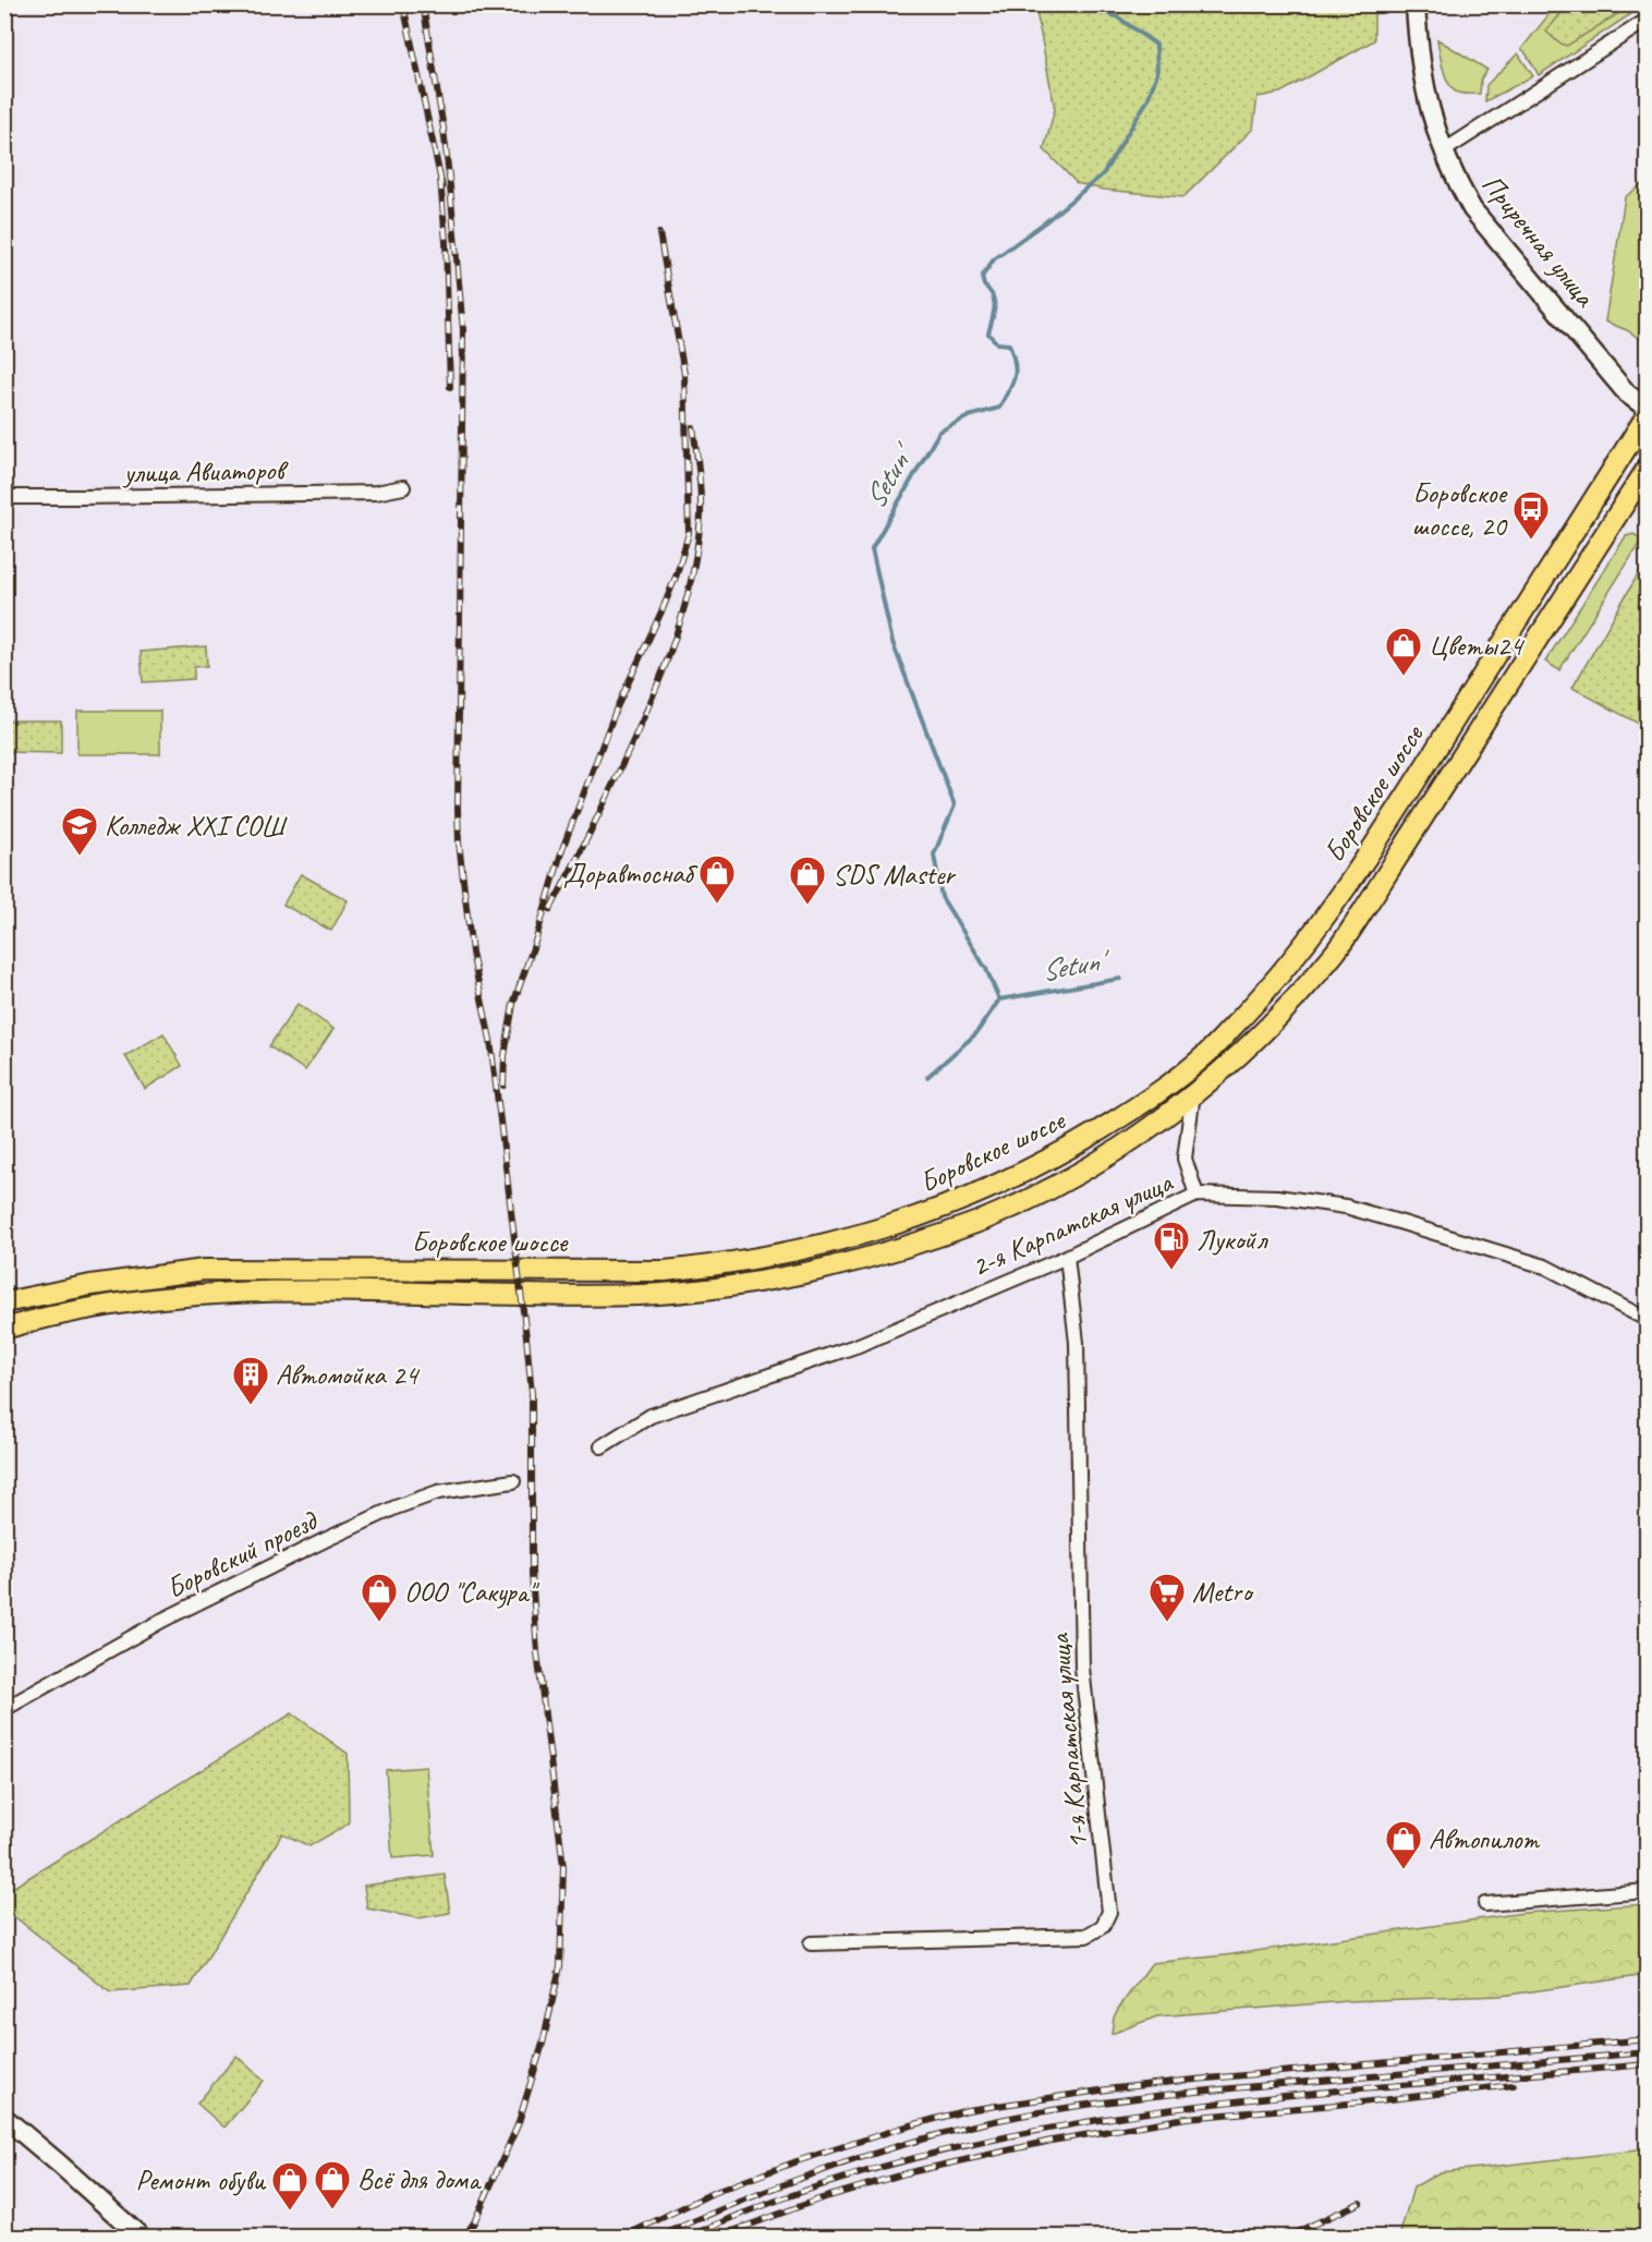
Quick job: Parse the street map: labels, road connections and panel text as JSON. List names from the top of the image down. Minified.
{"streets":{"main road":["Боровское шоссе"],"street":["Приречная улица","улица Авиаторов","2-я Карпатская улица","Боровский проезд","1-я Карпатская улица"]},"crossings":[["2-я Карпатская улица","1-я Карпатская улица"]],"water":["Setun'"],"places":{"bus stop":["Боровское шоссе, 20"],"shop":["Цветы24","Доравтоснаб","SDS Master","ООО \"Сакура\"","Автопилот","Всё для дома","Ремонт обуви"],"school or university":["Колледж XXI СОШ"],"fuel station":["Лукойл"],"building":["Автомойка 24"],"supermarket":["Metro"]}}
